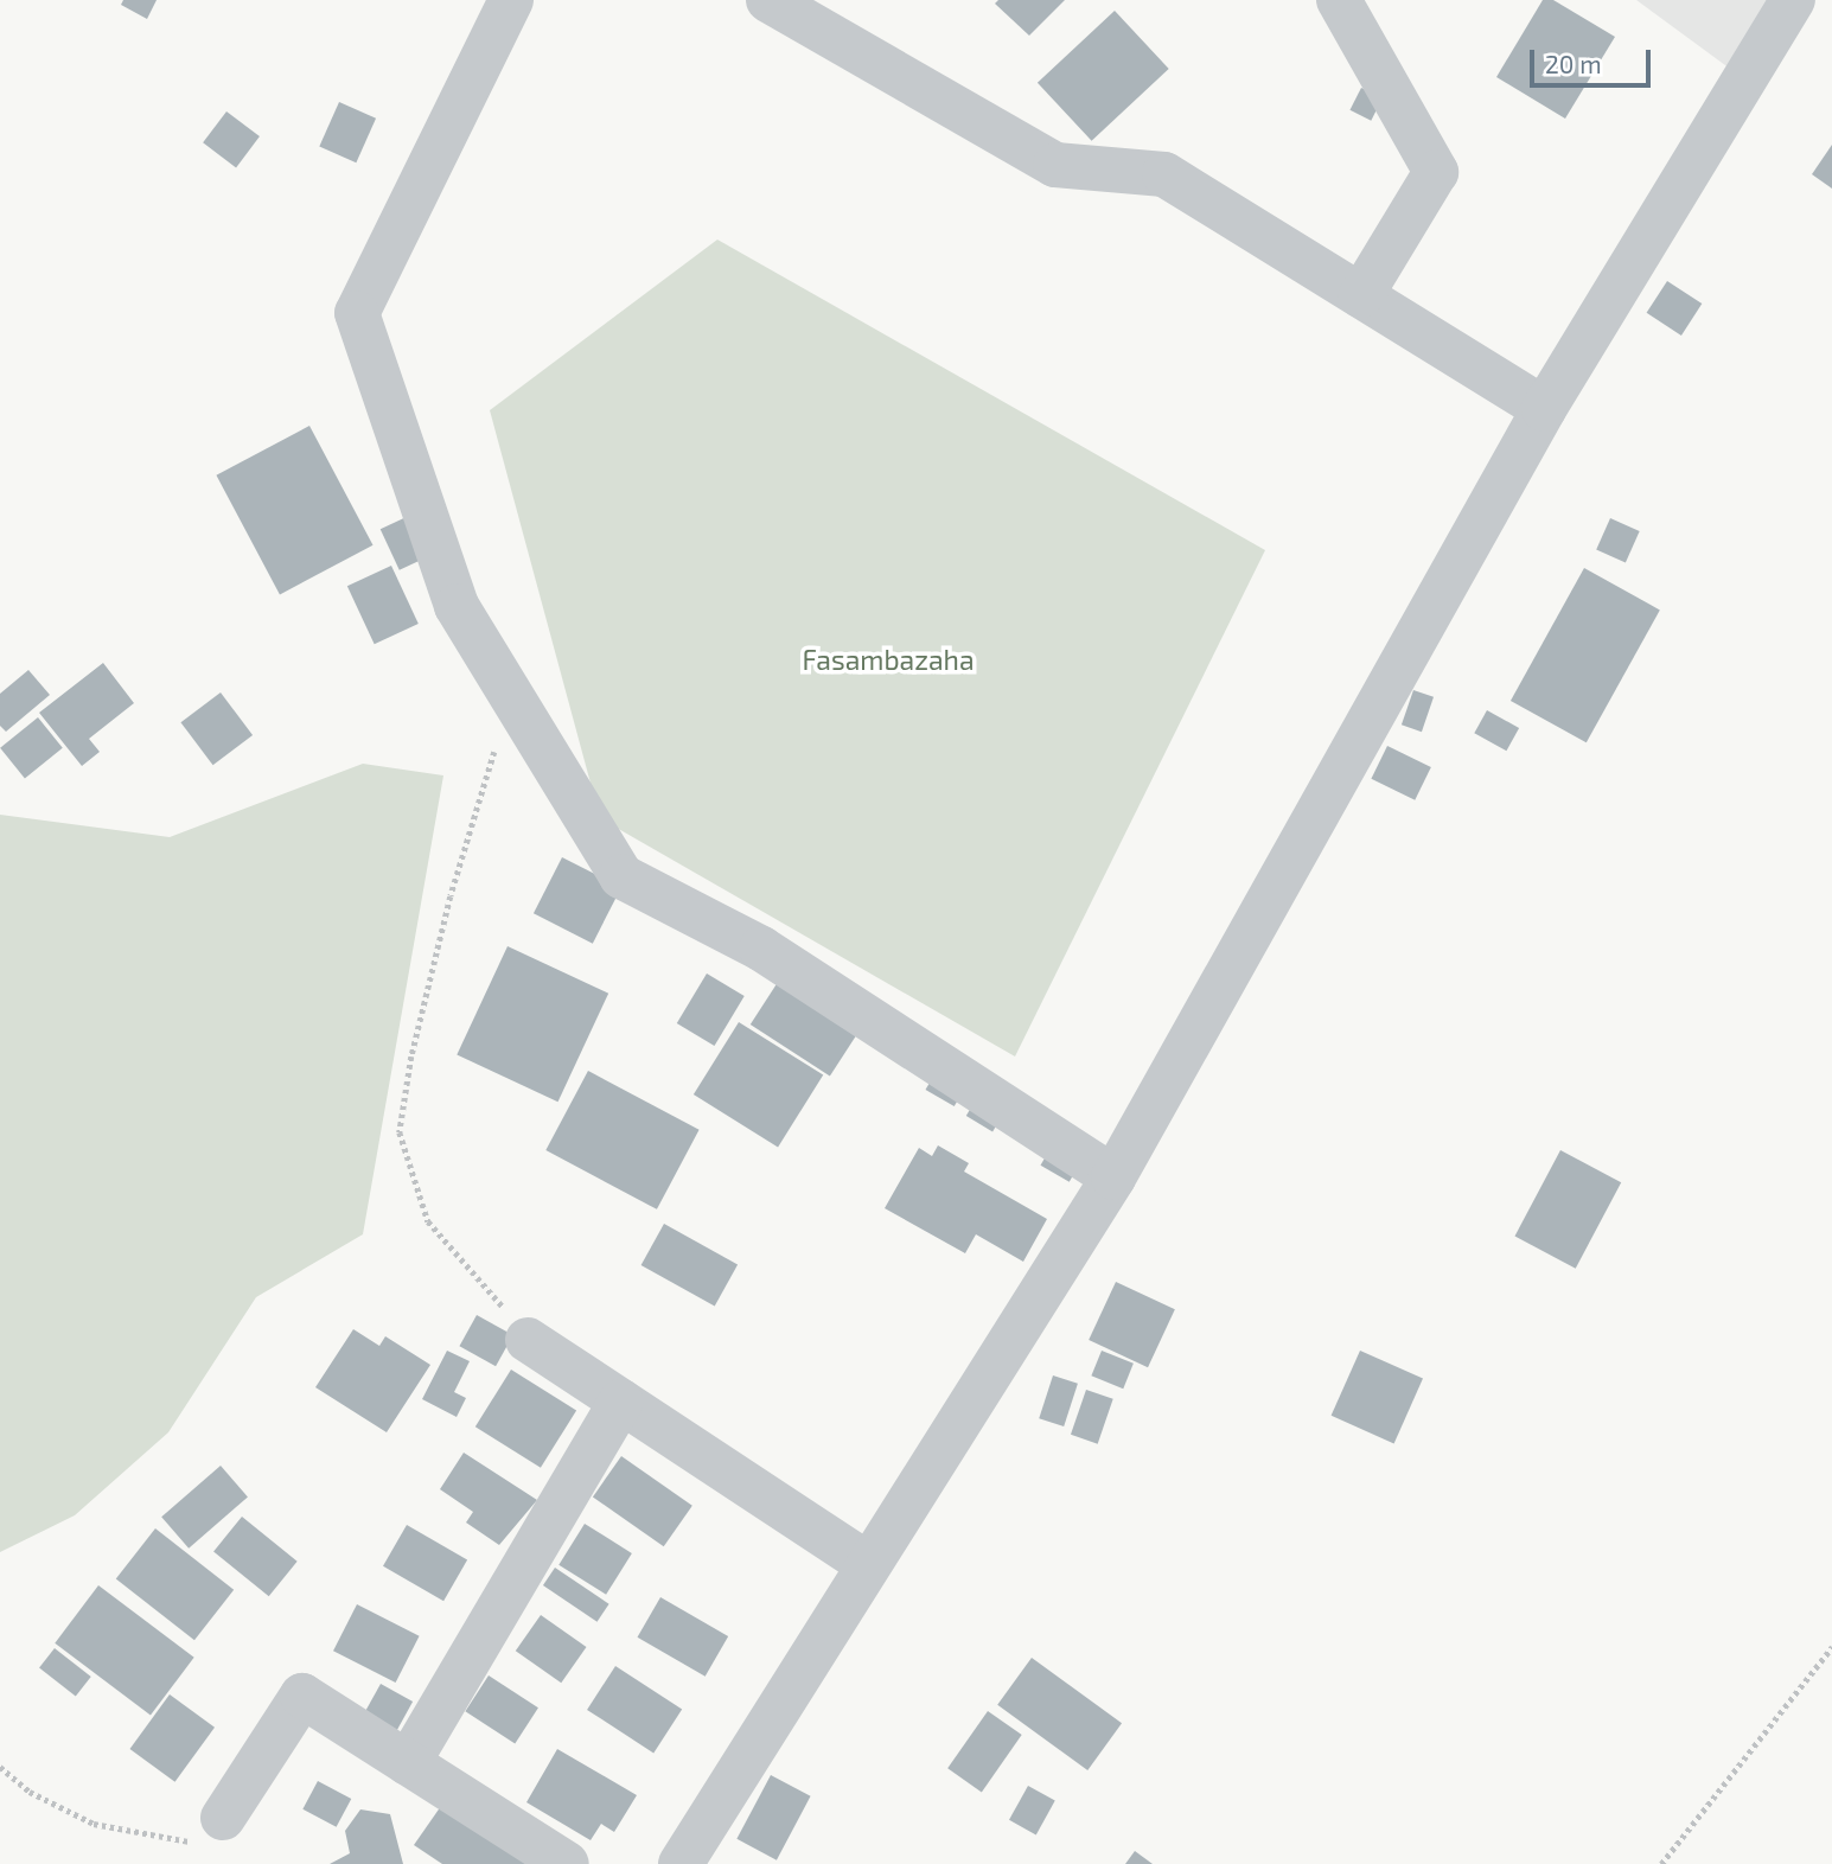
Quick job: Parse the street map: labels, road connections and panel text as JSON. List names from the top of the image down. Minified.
{"parks":["Fasambazaha"],"scale_bar":"20 m"}
